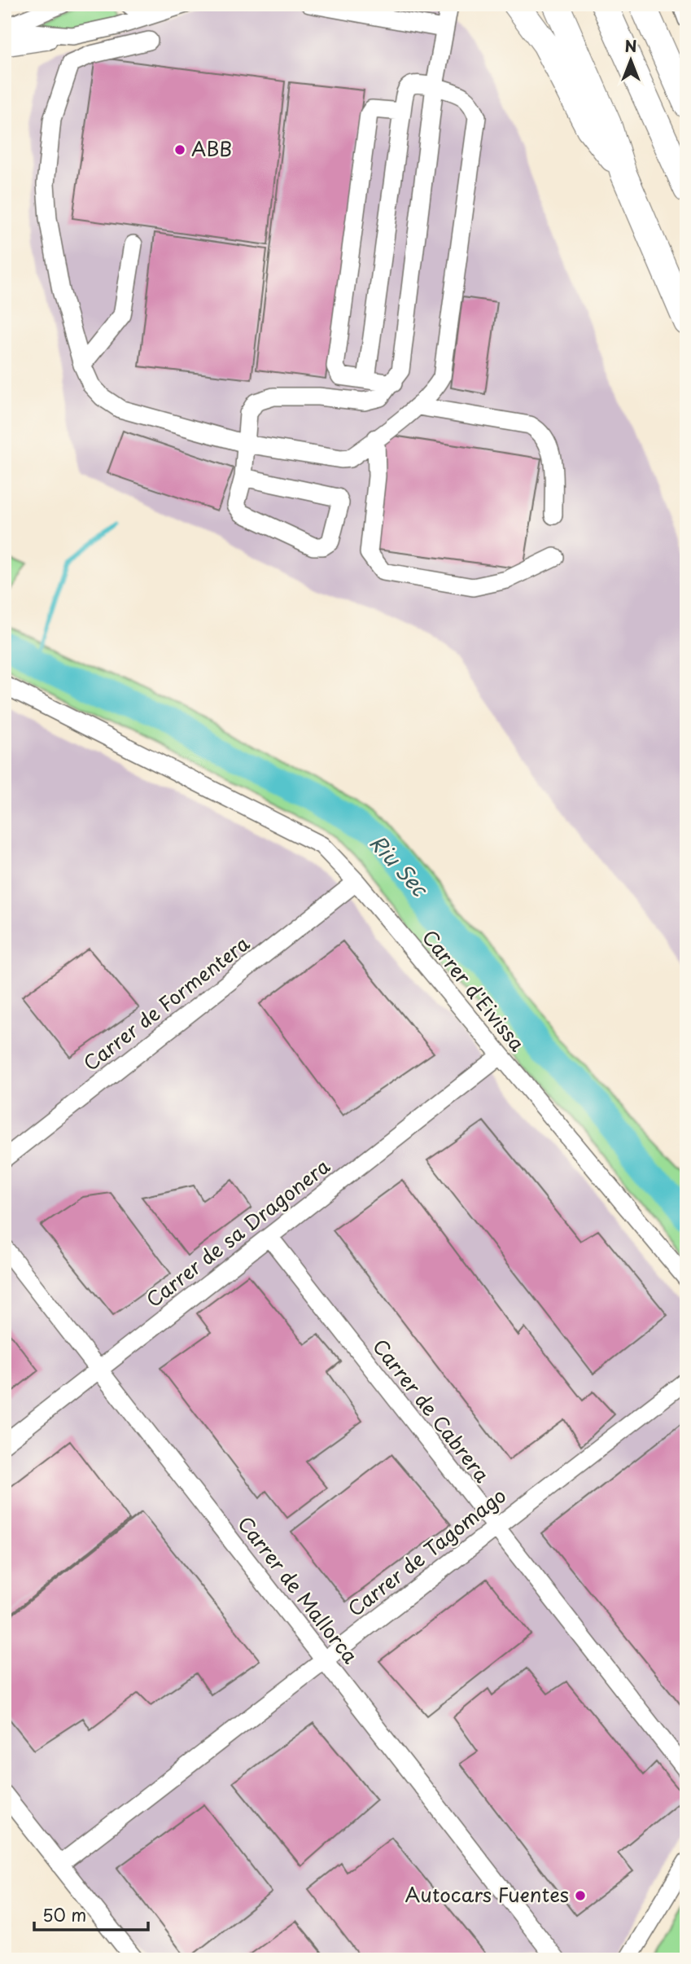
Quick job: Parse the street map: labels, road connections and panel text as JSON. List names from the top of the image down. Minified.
{"streets":{"street":["Carrer d'Eivissa","Carrer de Formentera","Carrer de sa Dragonera","Carrer de Cabrera","Carrer de Tagomago","Carrer de Mallorca"]},"crossings":[["Carrer d'Eivissa","Carrer de Formentera"],["Carrer d'Eivissa","Carrer de sa Dragonera"],["Carrer de sa Dragonera","Carrer de Cabrera"],["Carrer de sa Dragonera","Carrer de Mallorca"],["Carrer de Cabrera","Carrer de Tagomago"],["Carrer de Tagomago","Carrer de Mallorca"]],"water":["Riu Sec"],"places":["ABB","Autocars Fuentes"],"scale_bar":"50 m","north":"top"}
